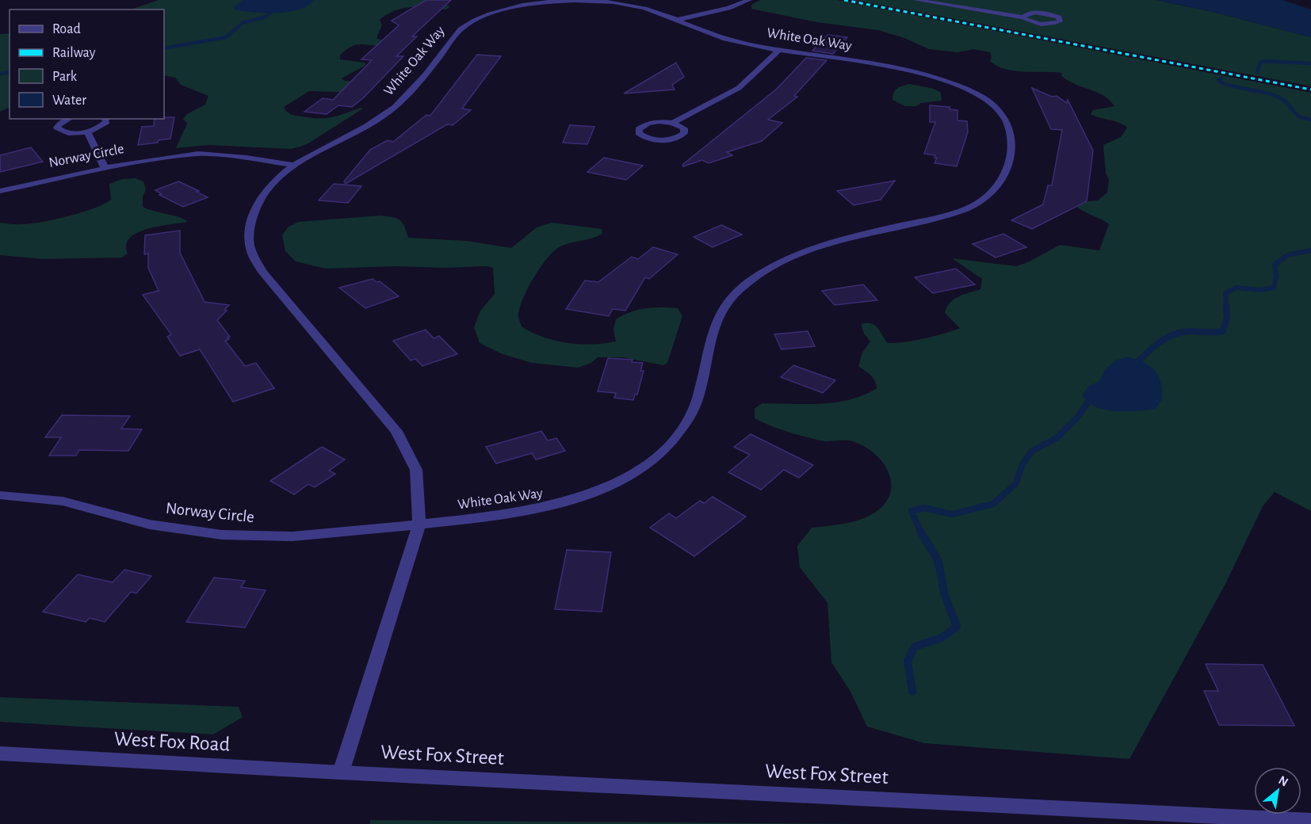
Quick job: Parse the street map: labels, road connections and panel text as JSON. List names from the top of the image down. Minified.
{"streets":{"street":["White Oak Way","Norway Circle","West Fox Road","West Fox Street"]},"crossings":[["White Oak Way","Norway Circle"],["White Oak Way","West Fox Road"],["White Oak Way","West Fox Street"],["West Fox Road","West Fox Street"]],"legend":["Road","Railway","Park","Water"],"north":"top right"}
